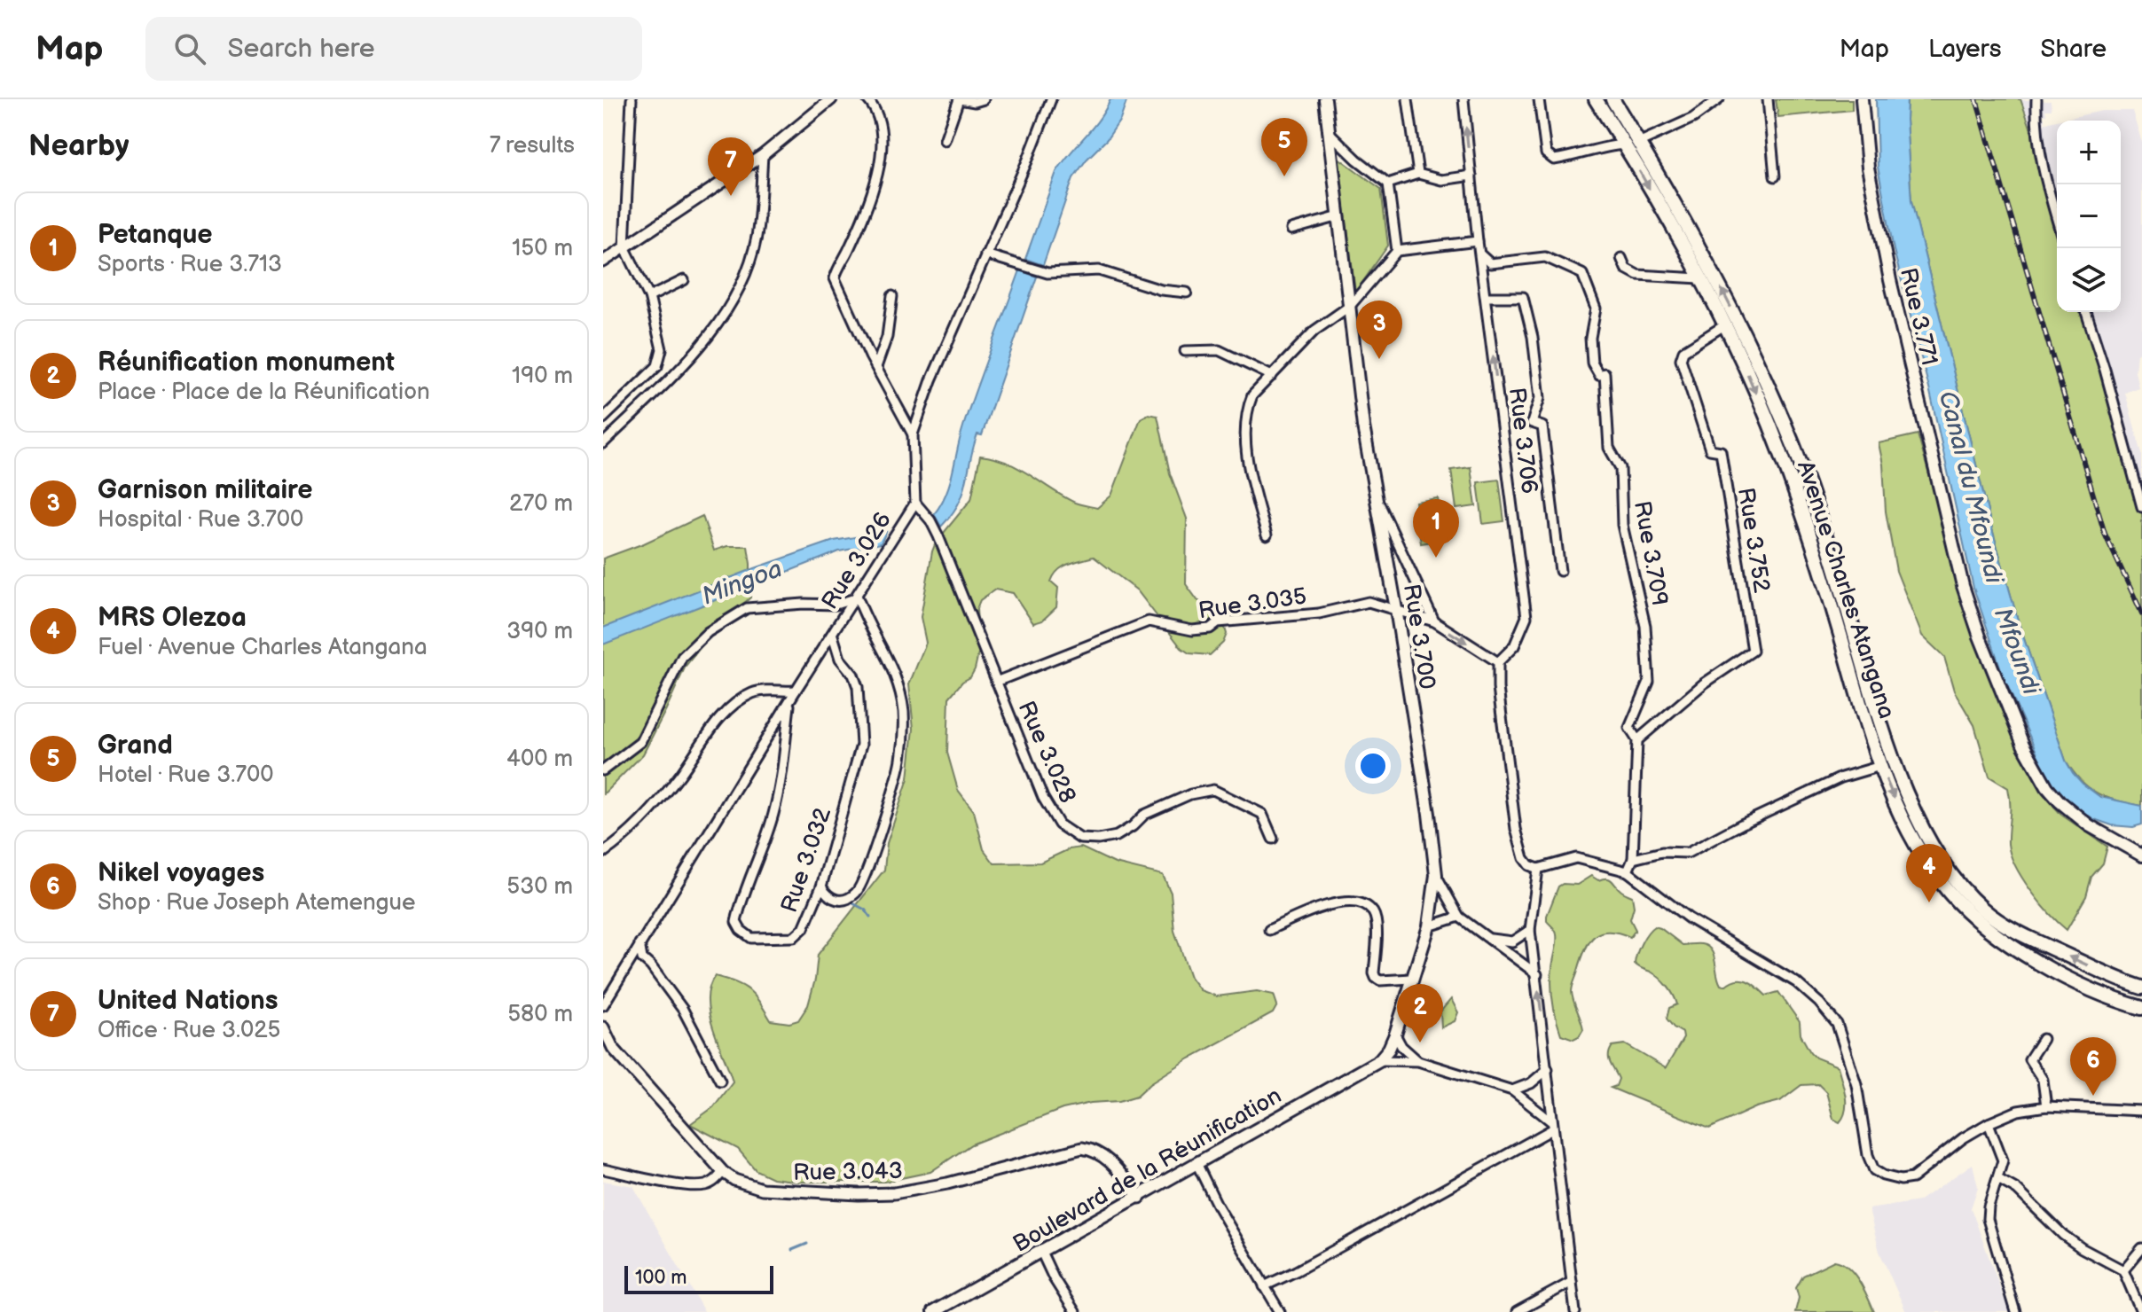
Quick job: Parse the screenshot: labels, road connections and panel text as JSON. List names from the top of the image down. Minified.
{"streets":{"main road":["Rue 3.771","Avenue Charles Atangana","Rue 3.700","Boulevard de la Réunification"],"street":["Rue 3.706","Rue 3.752","Rue 3.709","Rue 3.026","Rue 3.035","Rue 3.028","Rue 3.032","Rue 3.043"]},"crossings":[["Rue 3.706","Rue 3.709"],["Rue 3.752","Rue 3.709"],["Rue 3.752","Avenue Charles Atangana"],["Rue 3.026","Rue 3.028"],["Rue 3.026","Rue 3.032"],["Rue 3.035","Rue 3.700"],["Rue 3.035","Rue 3.028"],["Boulevard de la Réunification","Rue 3.043"]],"one_way":["Rue 3.706"],"water":["Canal du Mfoundi","Mingoa","Mfoundi"],"scale_bar":"100 m","page":{"header":"Map","search":"Search here","nav":["Map","Layers","Share"],"heading":["Nearby","7 results"],"pins":["5","7","3","1","4","2","6"],"map_buttons":["+","−"],"list":[{"mark":"1","name":"Petanque","note":"Sports · Rue 3.713","value":"150 m"},{"mark":"2","name":"Réunification monument","note":"Place · Place de la Réunification","value":"190 m"},{"mark":"3","name":"Garnison militaire","note":"Hospital · Rue 3.700","value":"270 m"},{"mark":"4","name":"MRS Olezoa","note":"Fuel · Avenue Charles Atangana","value":"390 m"},{"mark":"5","name":"Grand","note":"Hotel · Rue 3.700","value":"400 m"},{"mark":"6","name":"Nikel voyages","note":"Shop · Rue Joseph Atemengue","value":"530 m"},{"mark":"7","name":"United Nations","note":"Office · Rue 3.025","value":"580 m"}],"scale":"100 m"}}
